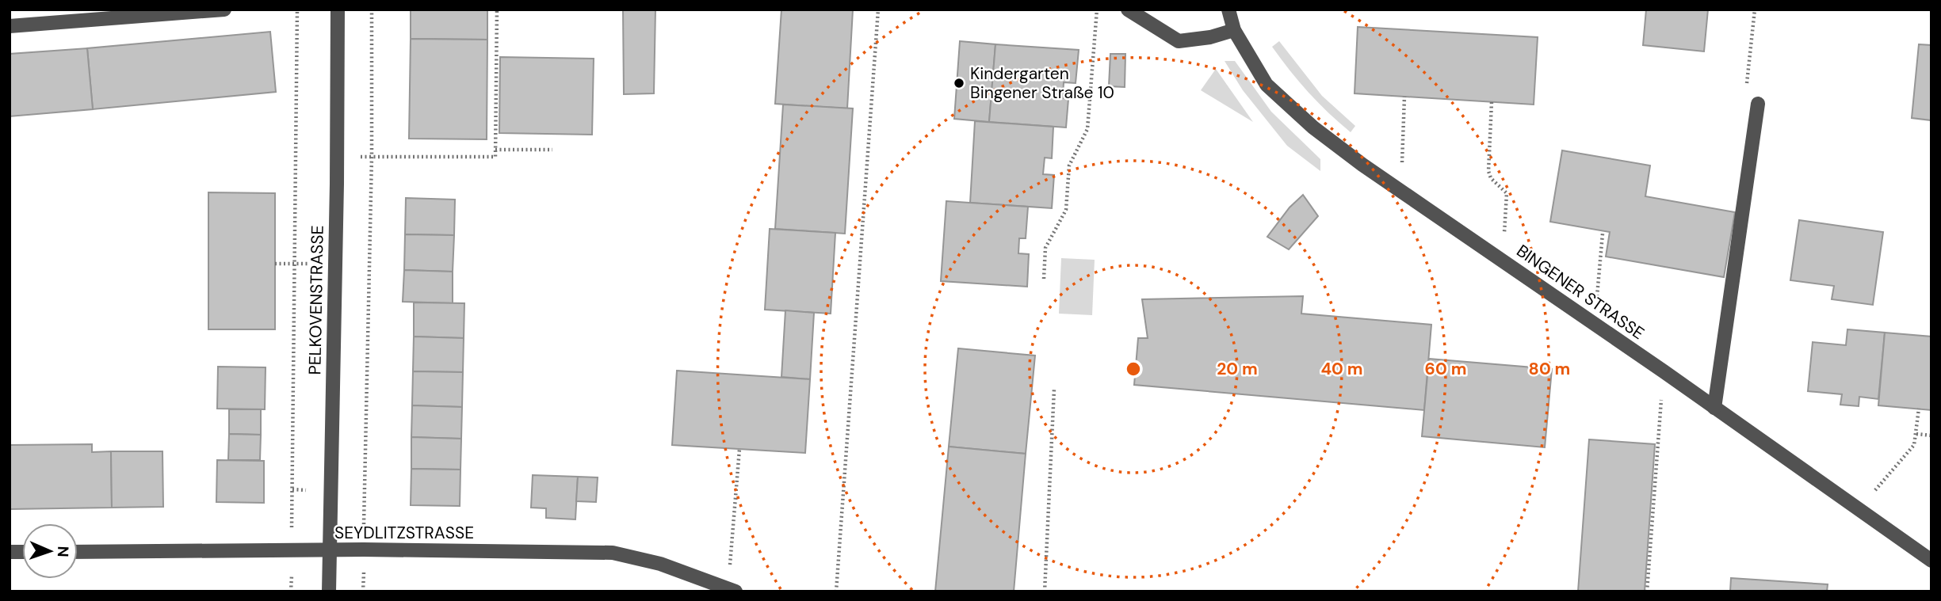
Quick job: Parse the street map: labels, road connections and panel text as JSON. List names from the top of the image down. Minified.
{"streets":{"street":["BINGENER STRASSE","PELKOVENSTRASSE","SEYDLITZSTRASSE"]},"crossings":[["PELKOVENSTRASSE","SEYDLITZSTRASSE"]],"places":["Kindergarten Bingener Straße 10"],"north":"right","rings":["20 m","40 m","60 m","80 m"]}
